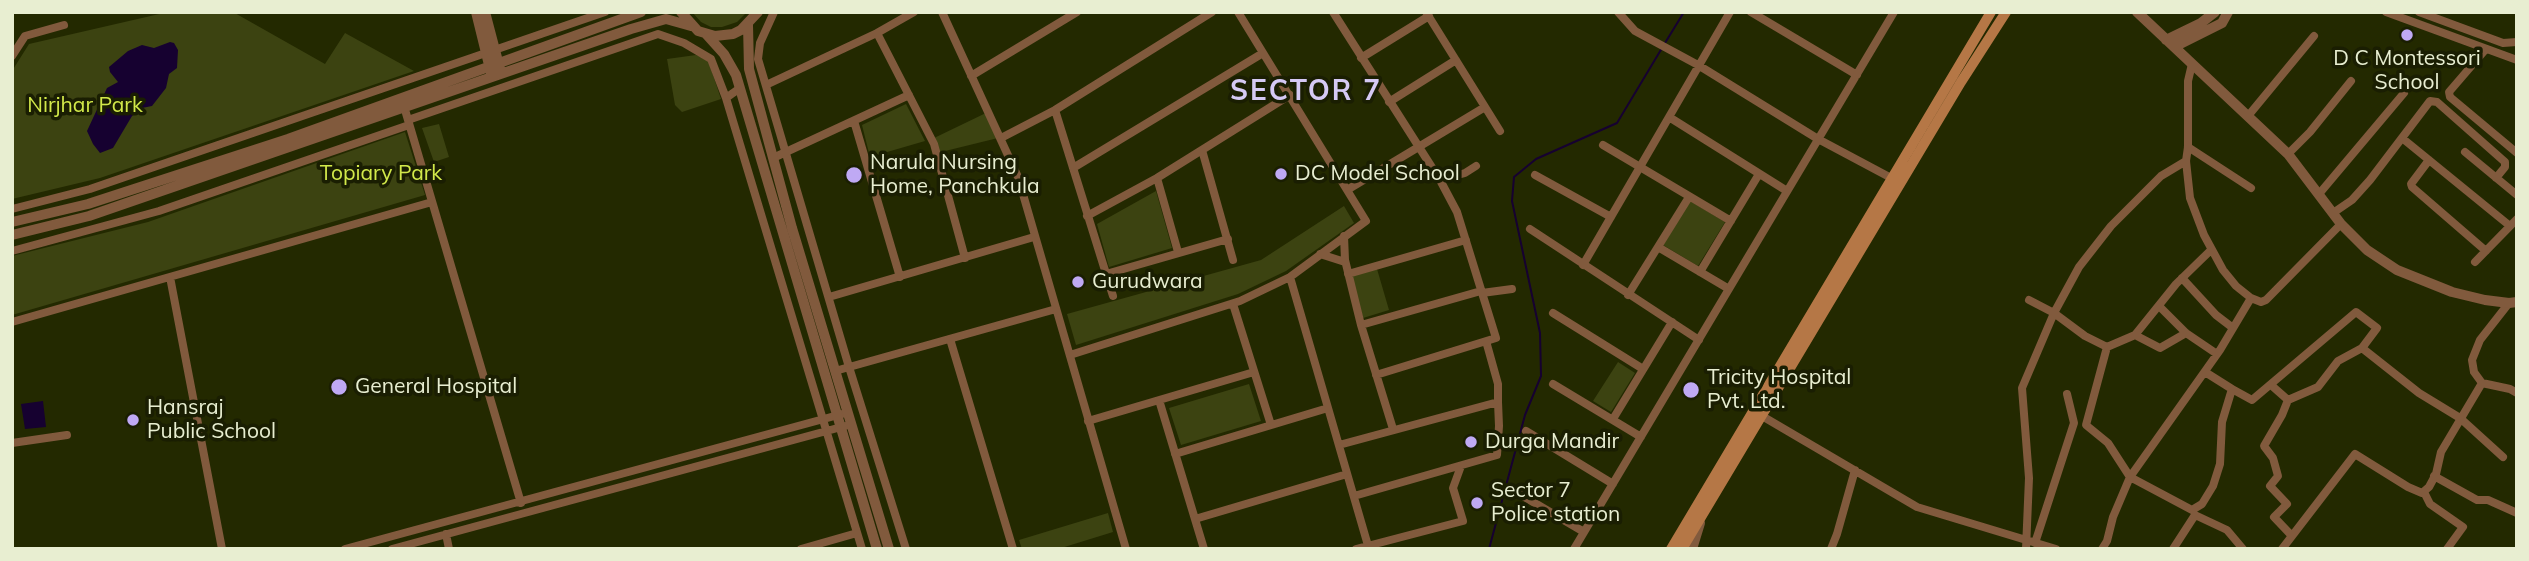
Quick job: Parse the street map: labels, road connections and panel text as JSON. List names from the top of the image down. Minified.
{"districts":["SECTOR 7"],"parks":["Nirjhar Park","Topiary Park"],"places":["D C Montessori School","DC Model School","Narula Nursing Home, Panchkula","Gurudwara","General Hospital","Tricity Hospital Pvt. Ltd.","Hansraj Public School","Durga Mandir","Sector 7 Police station"]}
